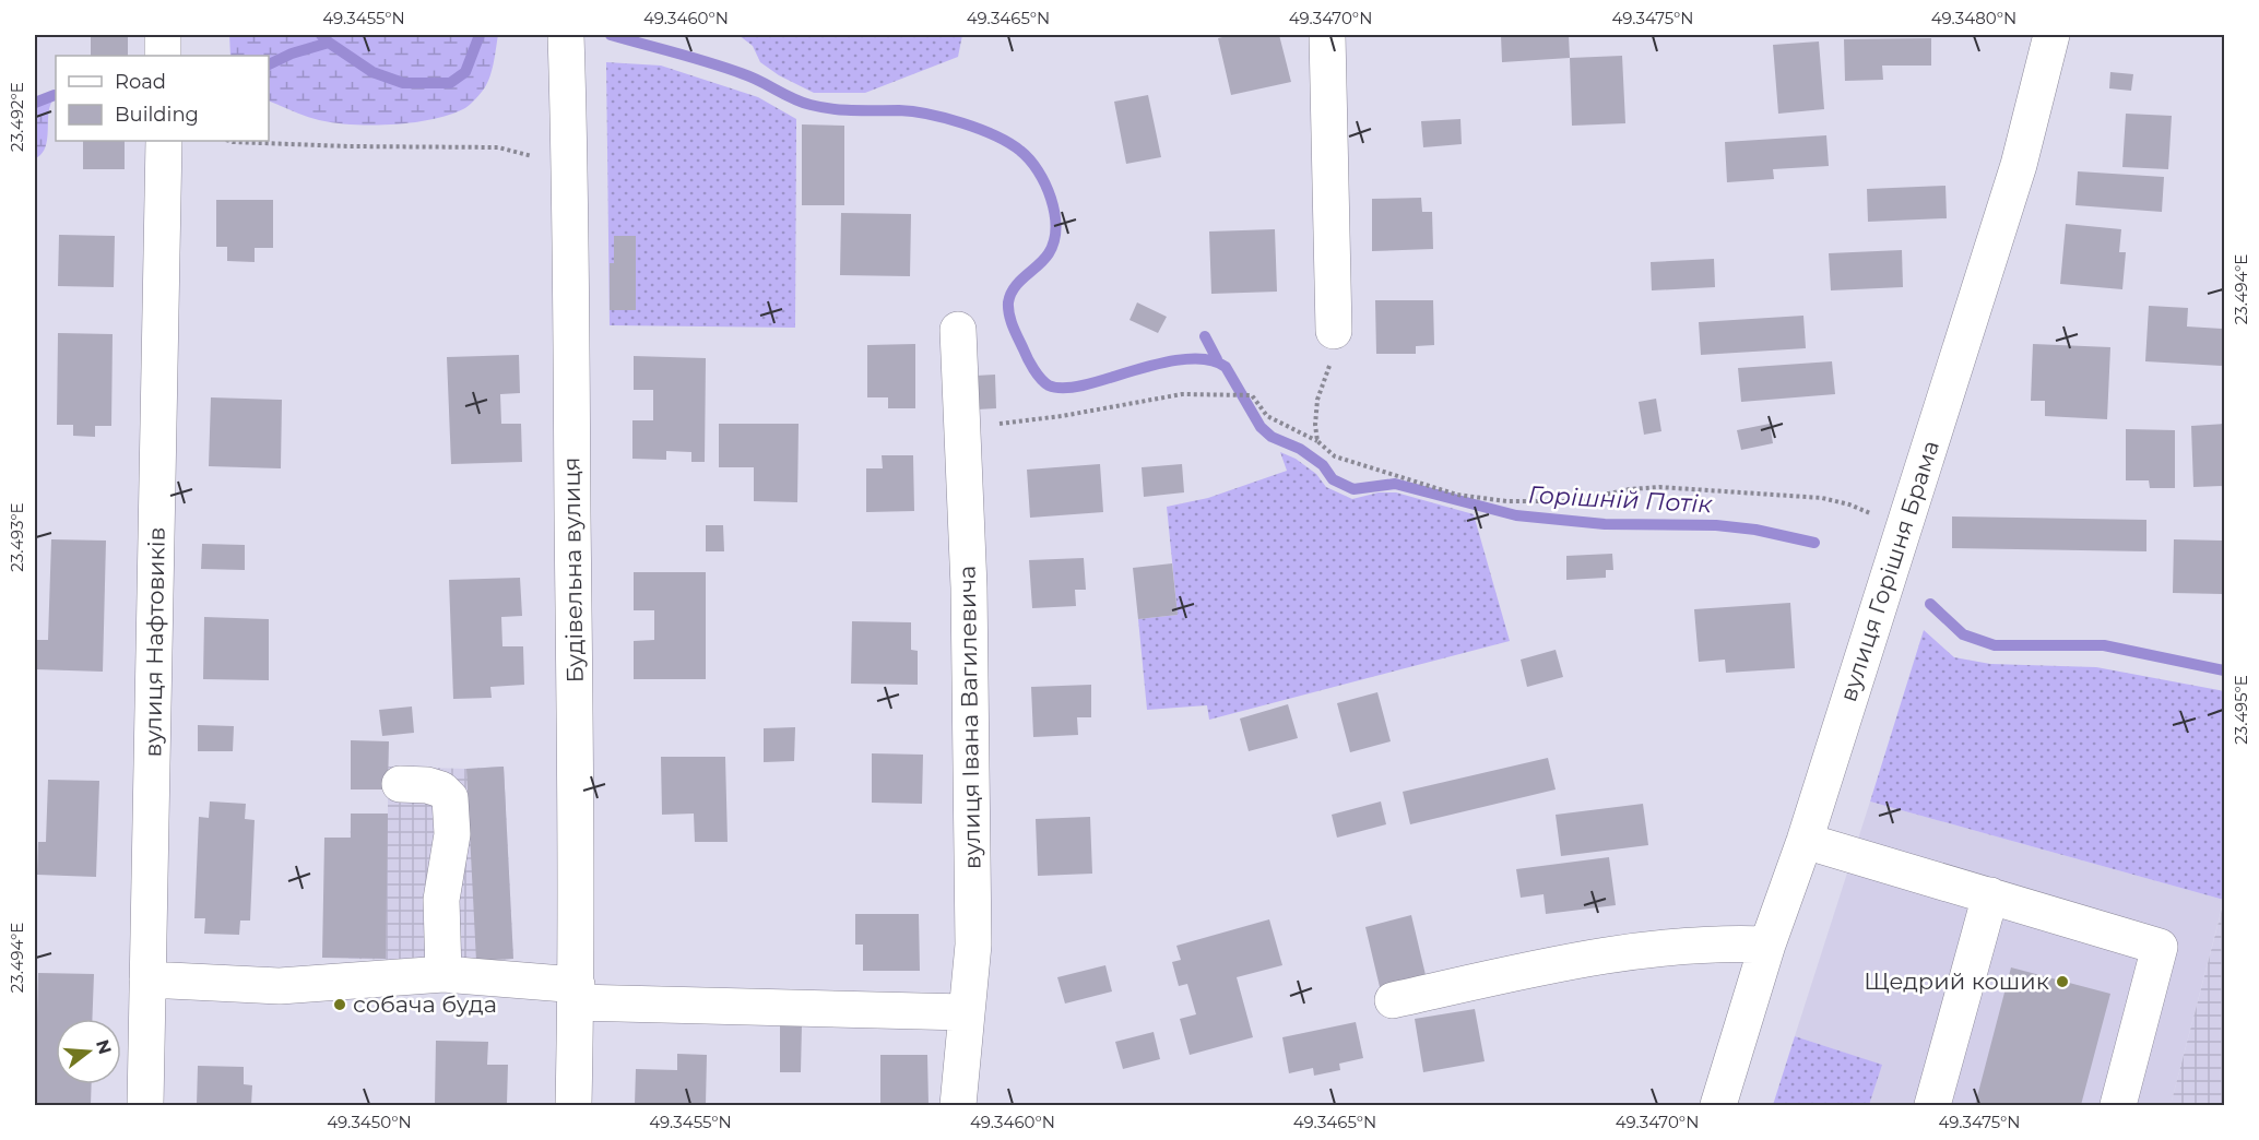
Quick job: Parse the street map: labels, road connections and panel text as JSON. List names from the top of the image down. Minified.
{"streets":{"street":["Будівельна вулиця","вулиця Горішня Брама","вулиця Нафтовиків","вулиця Івана Вагилевича"]},"water":["Горішній Потік"],"places":["Щедрий кошик","собача буда"],"legend":["Road","Building"],"north":"right","coordinates":["49.3455°N","49.3460°N","49.3465°N","49.3470°N","49.3475°N","49.3480°N","23.492°E","23.494°E","23.493°E","23.495°E","49.3450°N"]}
